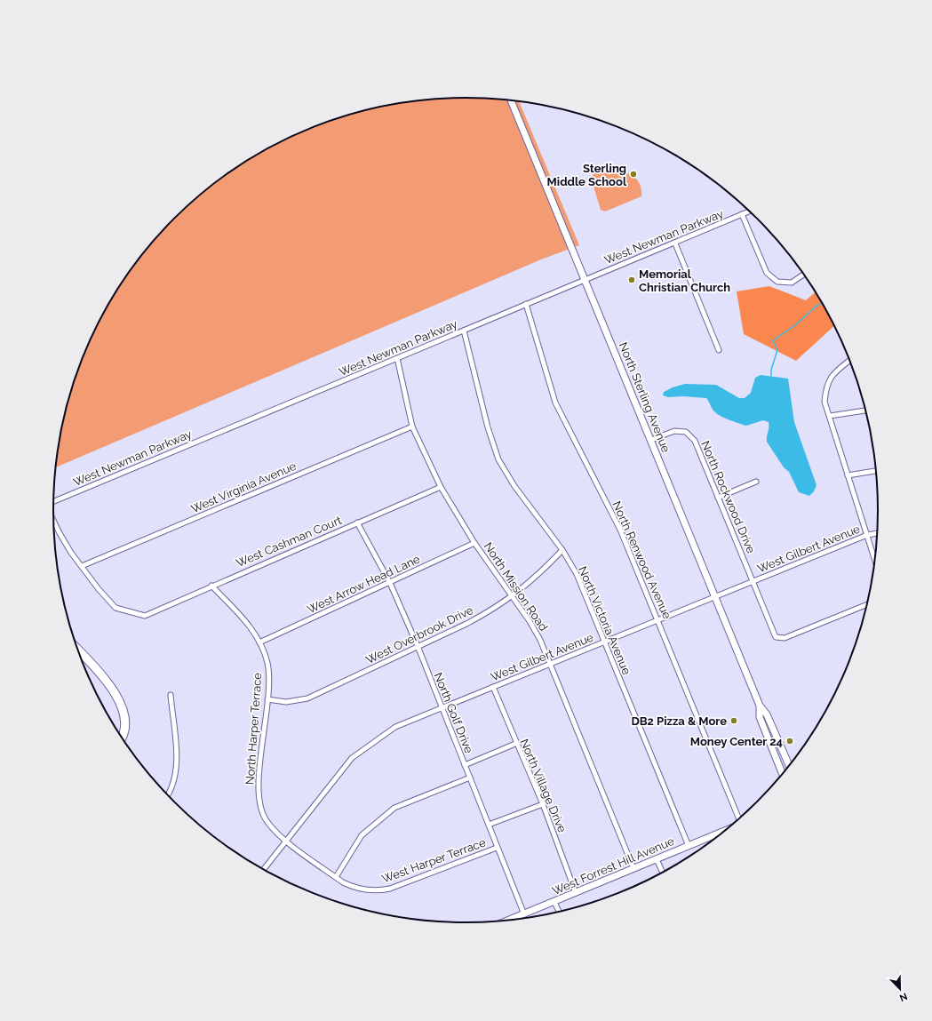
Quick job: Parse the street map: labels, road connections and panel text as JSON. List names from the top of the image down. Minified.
{"streets":{"main road":["North Sterling Avenue","West Forrest Hill Avenue"],"street":["West Newman Parkway","West Virginia Avenue","North Rockwood Drive","West Cashman Court","West Gilbert Avenue","North Renwood Avenue","West Arrow Head Lane","North Mission Road","North Victoria Avenue","West Overbrook Drive","North Golf Drive","North Harper Terrace","North Village Drive","West Harper Terrace"]},"crossings":[["West Newman Parkway","North Sterling Avenue"],["West Newman Parkway","North Renwood Avenue"],["West Newman Parkway","North Mission Road"],["West Newman Parkway","North Victoria Avenue"],["North Sterling Avenue","North Rockwood Drive"],["North Sterling Avenue","West Gilbert Avenue"],["West Virginia Avenue","West Cashman Court"],["West Virginia Avenue","North Mission Road"],["North Rockwood Drive","West Gilbert Avenue"],["West Cashman Court","North Mission Road"],["West Cashman Court","North Golf Drive"],["West Cashman Court","North Harper Terrace"],["West Gilbert Avenue","North Renwood Avenue"],["West Gilbert Avenue","North Mission Road"],["West Gilbert Avenue","North Victoria Avenue"],["West Gilbert Avenue","North Golf Drive"],["West Gilbert Avenue","North Harper Terrace"],["West Gilbert Avenue","North Village Drive"],["West Gilbert Avenue","West Harper Terrace"],["West Arrow Head Lane","North Mission Road"],["West Arrow Head Lane","North Golf Drive"],["West Arrow Head Lane","North Harper Terrace"],["North Mission Road","West Overbrook Drive"],["North Mission Road","West Forrest Hill Avenue"],["North Victoria Avenue","West Overbrook Drive"],["North Victoria Avenue","West Forrest Hill Avenue"],["West Overbrook Drive","North Golf Drive"],["West Overbrook Drive","North Harper Terrace"],["North Golf Drive","West Harper Terrace"],["North Golf Drive","West Forrest Hill Avenue"],["North Harper Terrace","West Harper Terrace"],["North Village Drive","West Forrest Hill Avenue"]],"places":["Sterling Middle School","Memorial Christian Church","DB2 Pizza & More","Money Center 24"],"north":"bottom right"}
